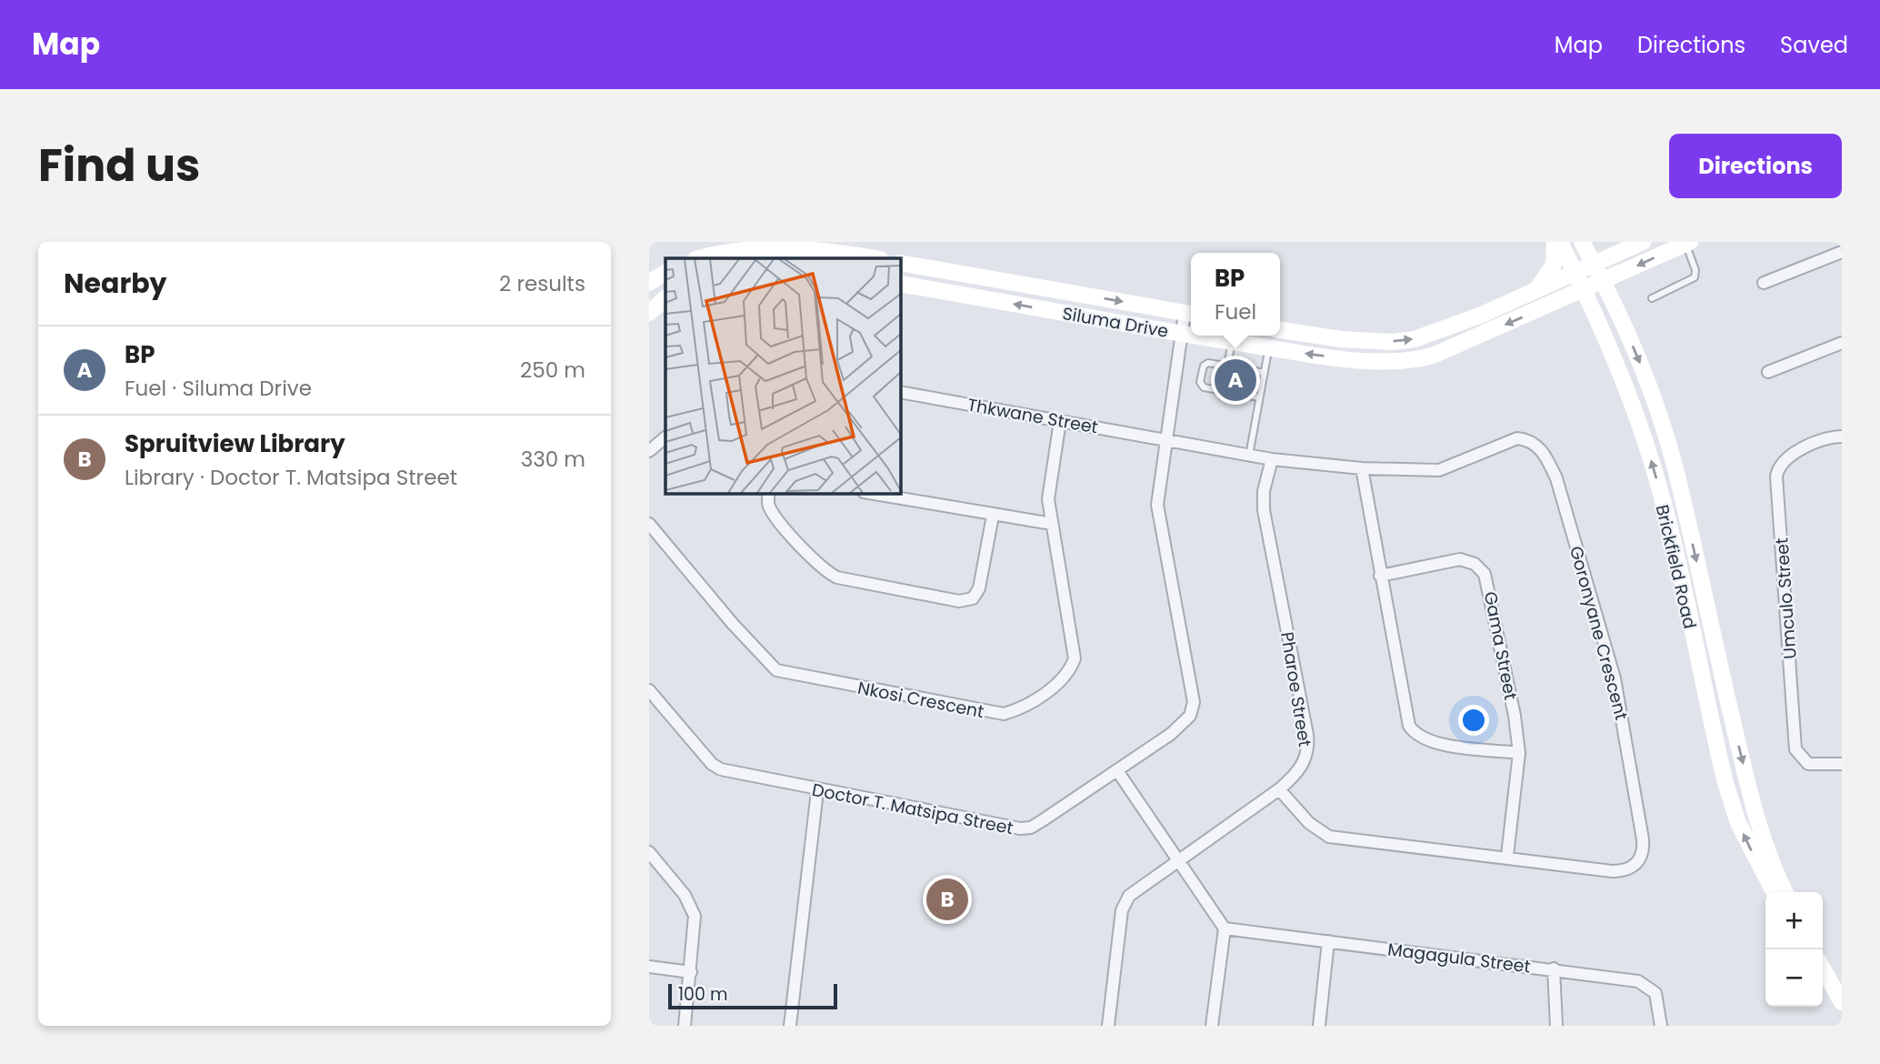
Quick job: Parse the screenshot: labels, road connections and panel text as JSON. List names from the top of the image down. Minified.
{"streets":{"street":["Siluma Drive","Thkwane Street","Brickfield Road","Umculo Street","Goronyane Crescent","Gama Street","Pharoe Street","Nkosi Crescent","Doctor T. Matsipa Street","Magagula Street"]},"crossings":[["Siluma Drive","Brickfield Road"],["Siluma Drive","Doctor T. Matsipa Street"],["Thkwane Street","Goronyane Crescent"],["Thkwane Street","Nkosi Crescent"],["Thkwane Street","Doctor T. Matsipa Street"],["Goronyane Crescent","Gama Street"],["Goronyane Crescent","Pharoe Street"],["Goronyane Crescent","Doctor T. Matsipa Street"]],"scale_bar":"100 m","page":{"header":"Map","nav":["Map","Directions","Saved"],"title":"Find us","buttons":"Directions","heading":["Nearby","2 results"],"popup":["BP","Fuel"],"list":[{"mark":"A","name":"BP","note":"Fuel · Siluma Drive","value":"250 m"},{"mark":"B","name":"Spruitview Library","note":"Library · Doctor T. Matsipa Street","value":"330 m"}],"pins":["A","B"],"map_buttons":["+","−"],"scale":"100 m"}}
